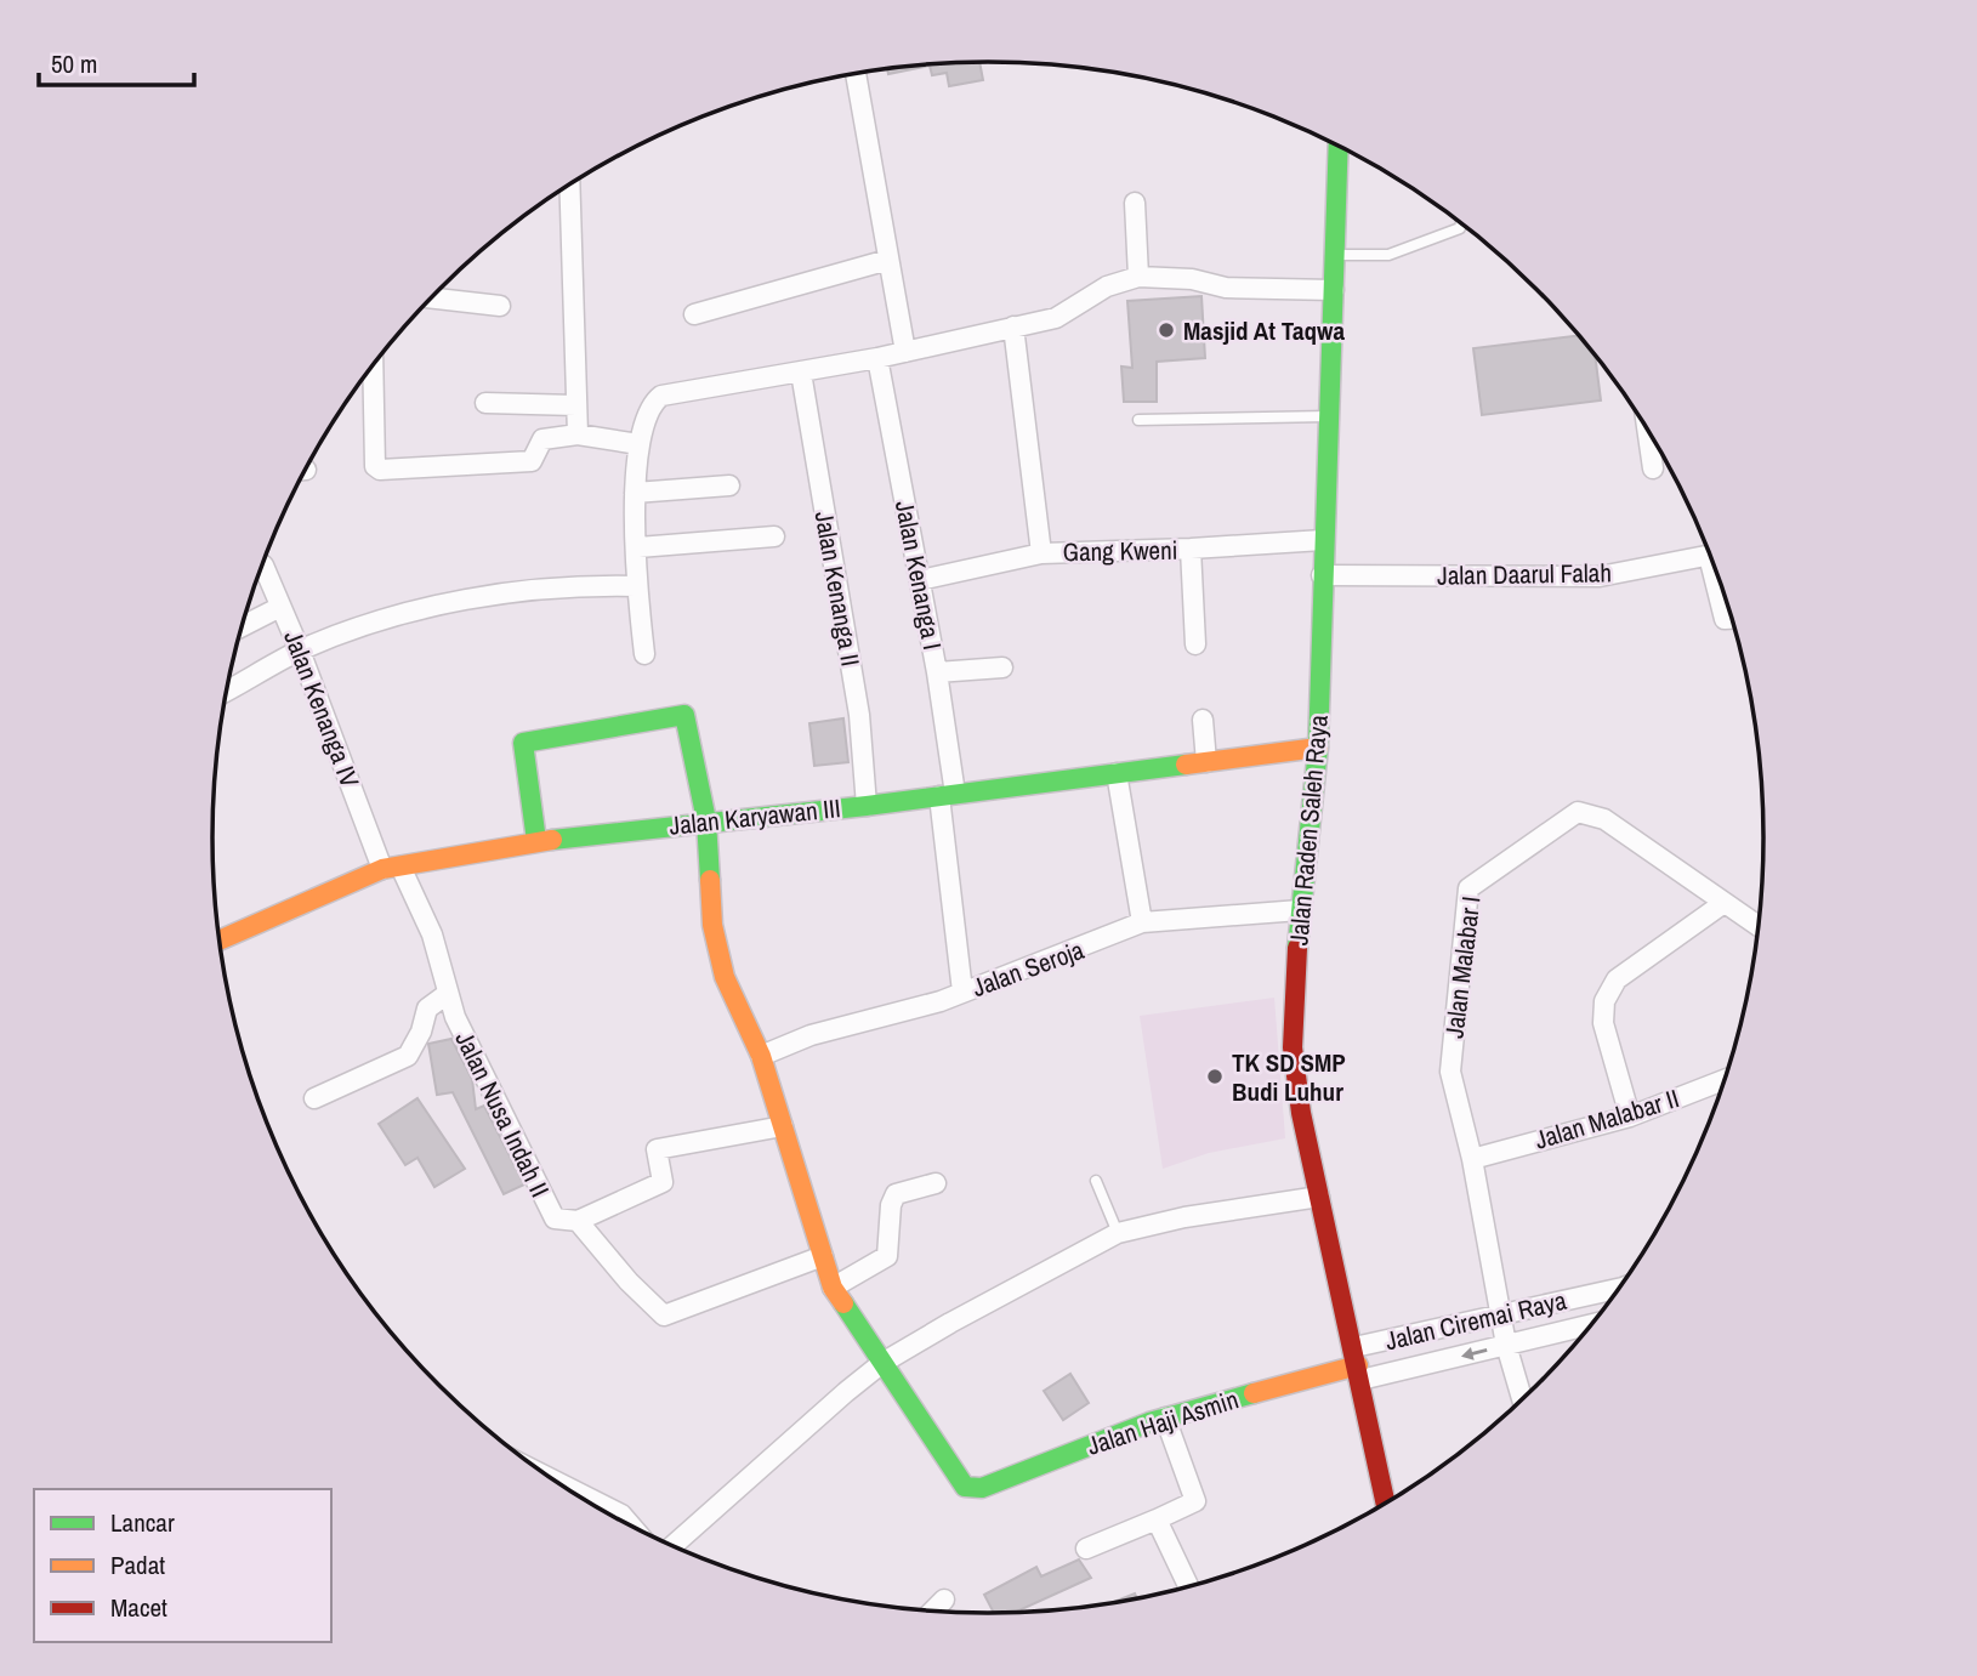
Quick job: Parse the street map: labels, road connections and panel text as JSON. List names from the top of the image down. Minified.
{"streets":{"street":["Gang Kweni","Jalan Daarul Falah","Jalan Kenanga I","Jalan Kenanga II","Jalan Kenanga IV","Jalan Karyawan III","Jalan Raden Saleh Raya","Jalan Malabar I","Jalan Seroja","Jalan Nusa Indah II","Jalan Malabar II","Jalan Ciremai Raya","Jalan Haji Asmin"]},"crossings":[["Gang Kweni","Jalan Kenanga I"],["Gang Kweni","Jalan Raden Saleh Raya"],["Jalan Daarul Falah","Jalan Raden Saleh Raya"],["Jalan Kenanga I","Jalan Karyawan III"],["Jalan Kenanga I","Jalan Seroja"],["Jalan Kenanga II","Jalan Karyawan III"],["Jalan Kenanga IV","Jalan Karyawan III"],["Jalan Kenanga IV","Jalan Nusa Indah II"],["Jalan Karyawan III","Jalan Raden Saleh Raya"],["Jalan Karyawan III","Jalan Nusa Indah II"],["Jalan Raden Saleh Raya","Jalan Seroja"],["Jalan Raden Saleh Raya","Jalan Ciremai Raya"],["Jalan Raden Saleh Raya","Jalan Haji Asmin"],["Jalan Malabar I","Jalan Malabar II"],["Jalan Malabar I","Jalan Ciremai Raya"],["Jalan Ciremai Raya","Jalan Haji Asmin"]],"places":["Masjid At Taqwa","TK SD SMP Budi Luhur"],"legend":["Lancar","Padat","Macet"],"scale_bar":"50 m"}
